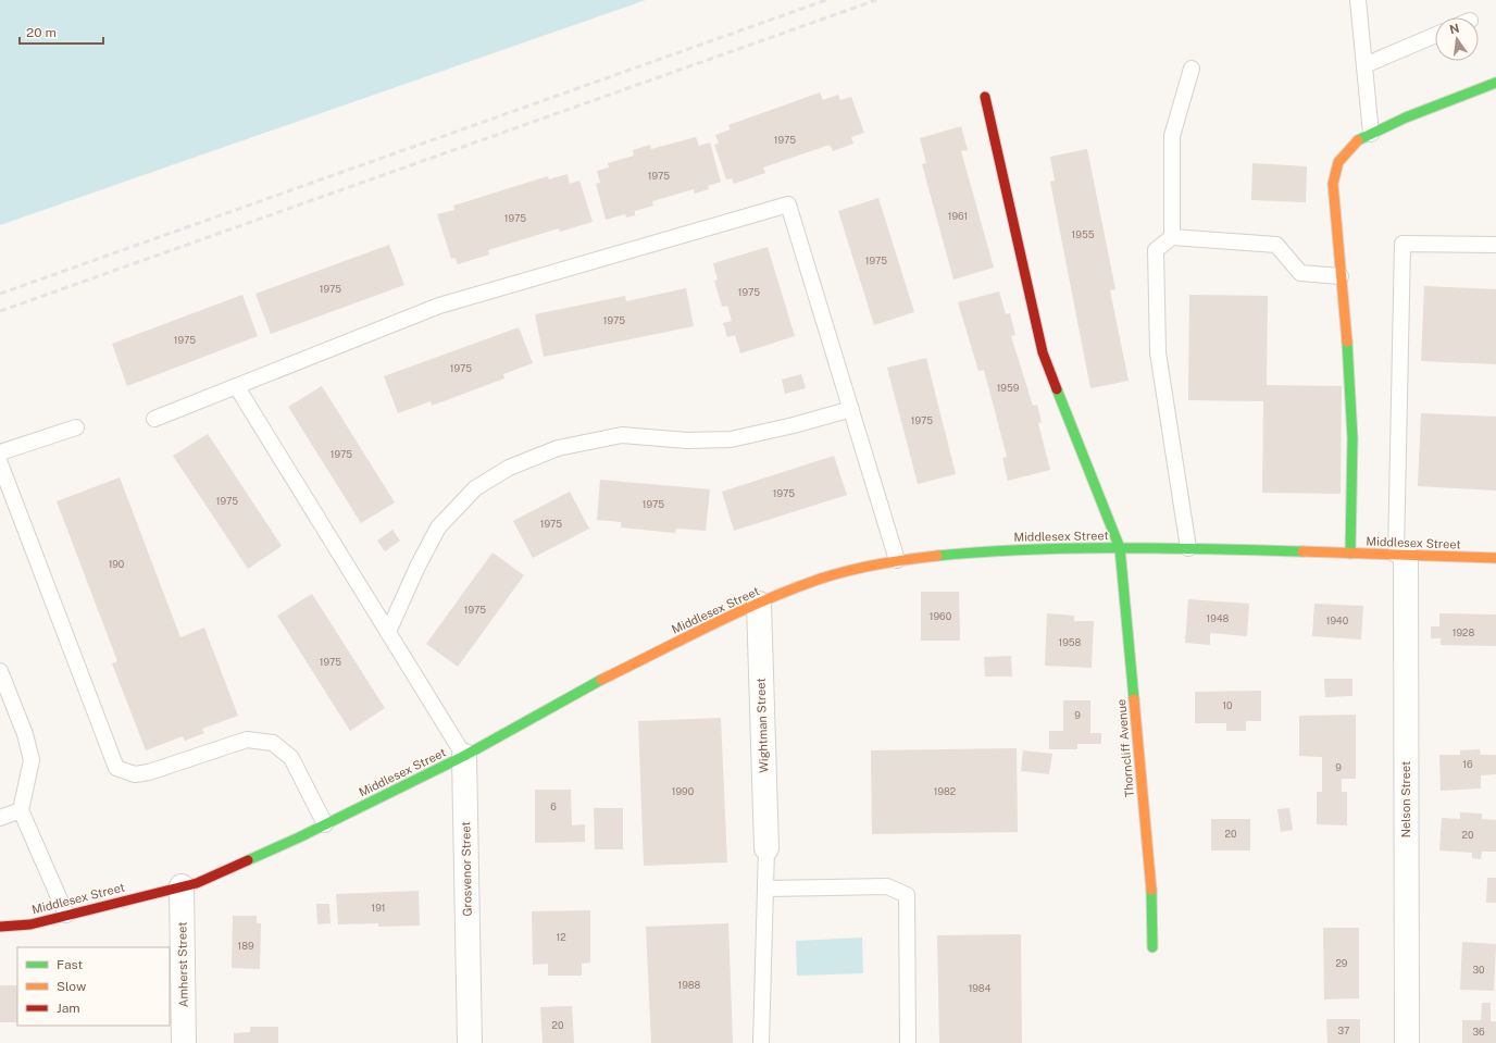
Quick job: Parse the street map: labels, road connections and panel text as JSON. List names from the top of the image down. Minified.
{"streets":{"main road":["Middlesex Street","Thorncliff Avenue"],"street":["Wightman Street","Nelson Street","Grosvenor Street","Amherst Street"]},"crossings":[["Middlesex Street","Wightman Street"],["Middlesex Street","Thorncliff Avenue"],["Middlesex Street","Nelson Street"],["Middlesex Street","Grosvenor Street"],["Middlesex Street","Amherst Street"]],"house_numbers":["1975","1975","1961","1975","1955","1975","1975","1975","1975","1975","1975","1959","1975","1975","1975","1975","1975","1975","190","1975","1960","1948","1940","1928","1958","1975","10","9","16","9","1990","1982","6","20","20","191","12","189","29","30","1988","1984","20","37","36"],"legend":["Fast","Slow","Jam"],"scale_bar":"20 m","north":"top"}
